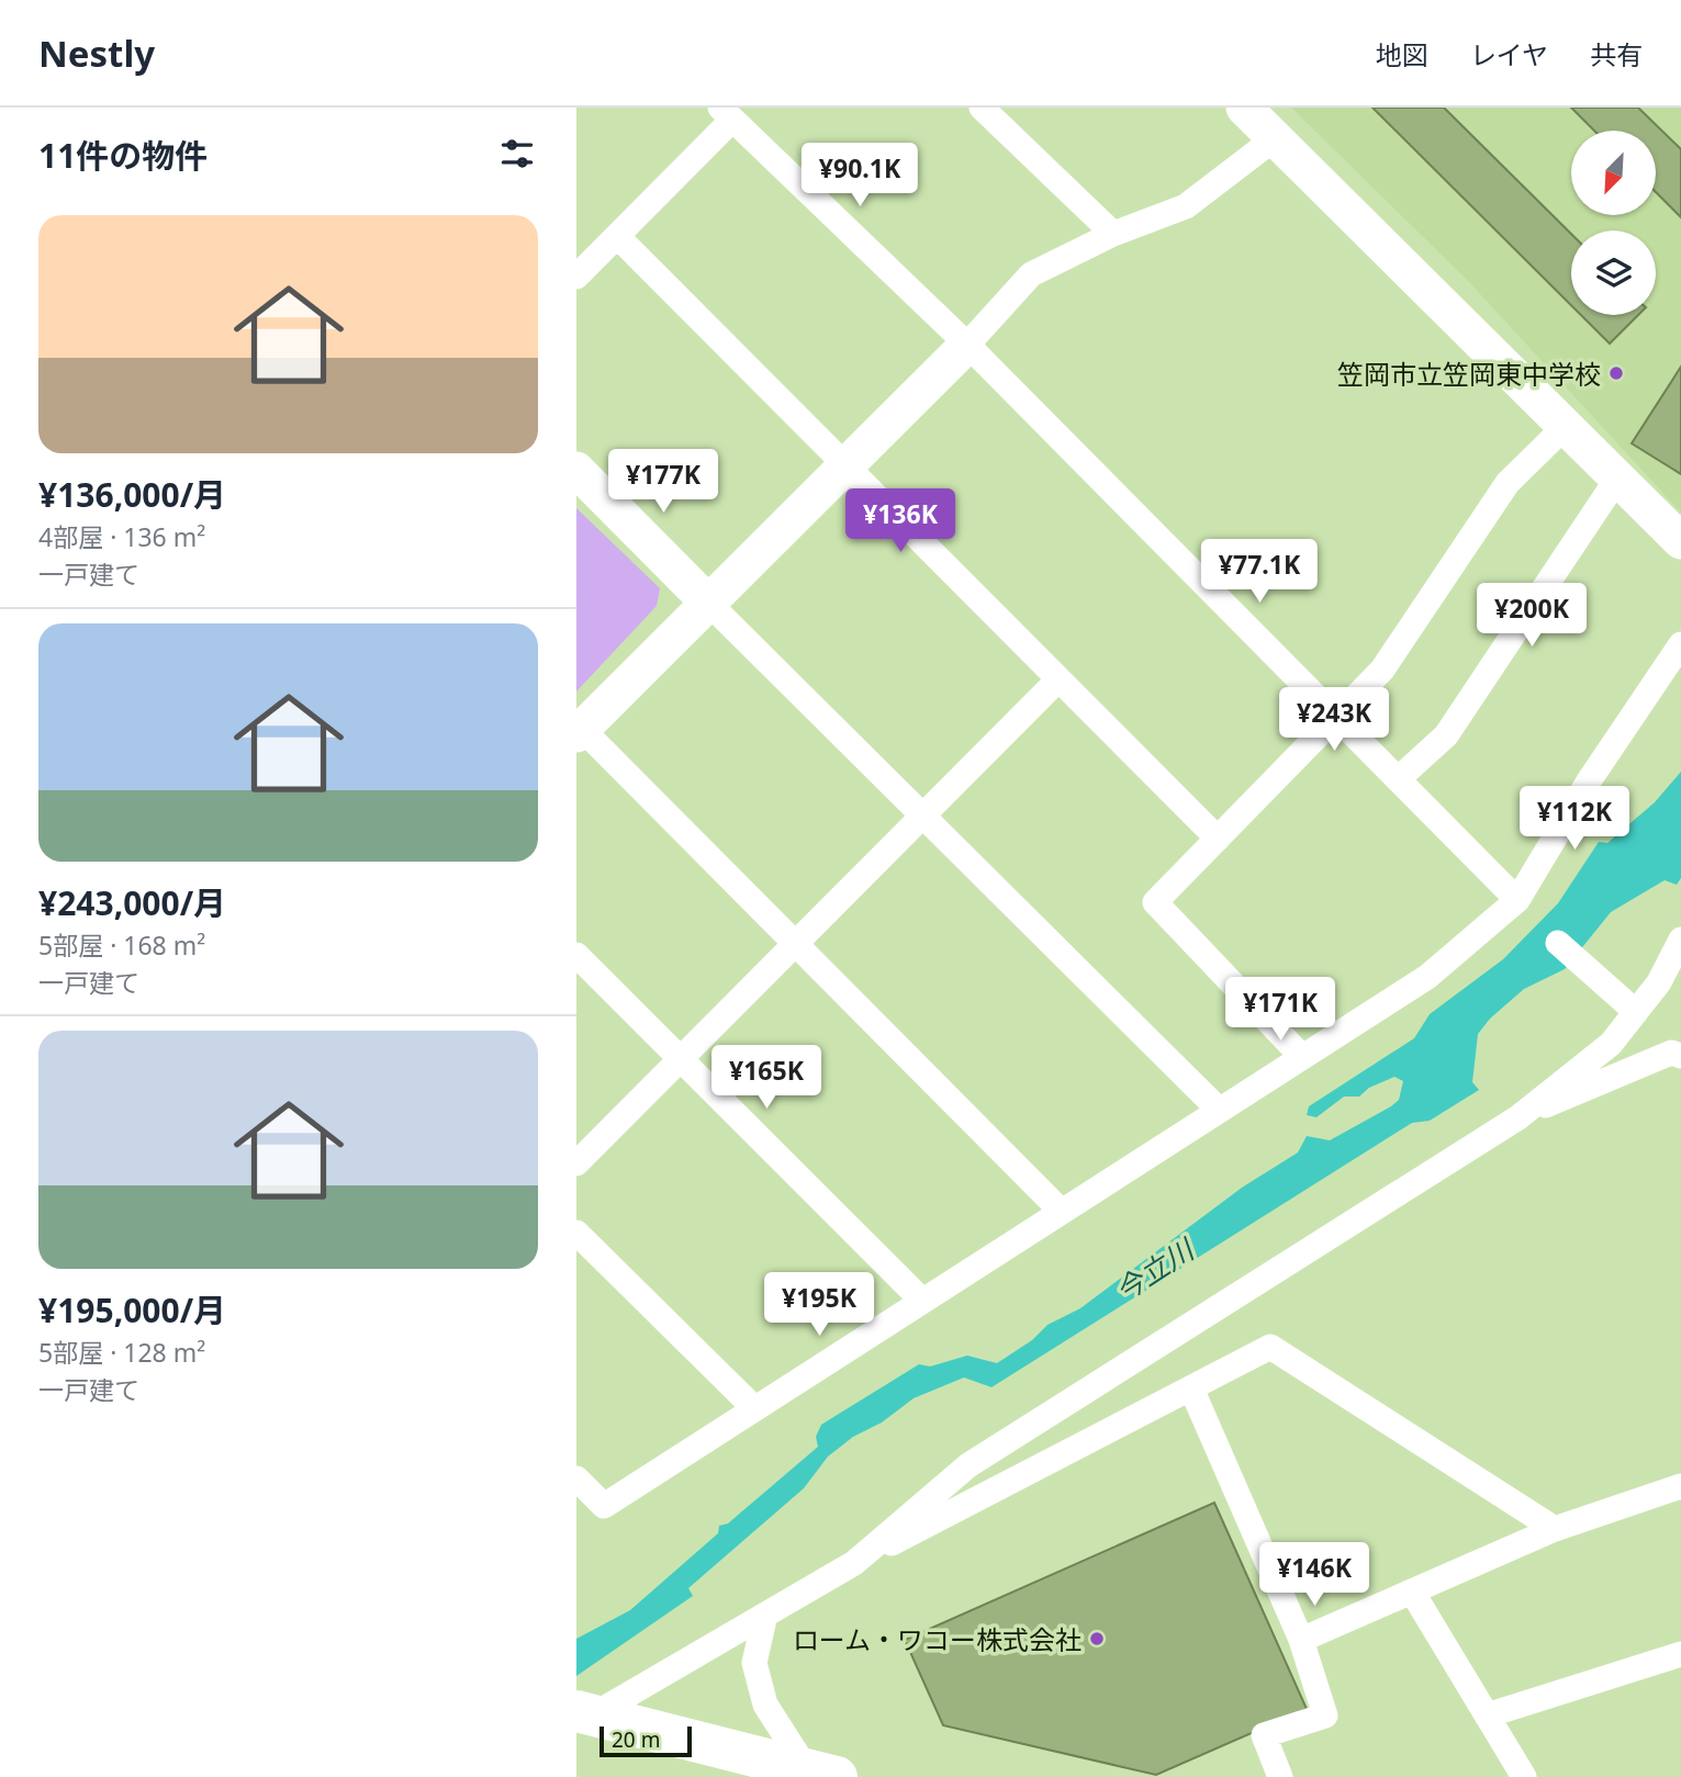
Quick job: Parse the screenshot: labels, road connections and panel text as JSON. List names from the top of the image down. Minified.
{"water":["今立川"],"places":["笠岡市立笠岡東中学校","ローム・ワコー株式会社"],"scale_bar":"20 m","north":"bottom left","page":{"header":"Nestly","nav":["地図","レイヤ","共有"],"heading":"11件の物件","price":["¥90.1K","¥177K","¥136K","¥77.1K","¥200K","¥243K","¥112K","¥171K","¥165K","¥195K","¥146K"],"list":[{"name":"¥136,000/月","note":"4部屋 · 136 m² · 一戸建て"},{"name":"¥243,000/月","note":"5部屋 · 168 m² · 一戸建て"},{"name":"¥195,000/月","note":"5部屋 · 128 m² · 一戸建て"}],"scale":"20 m"}}
